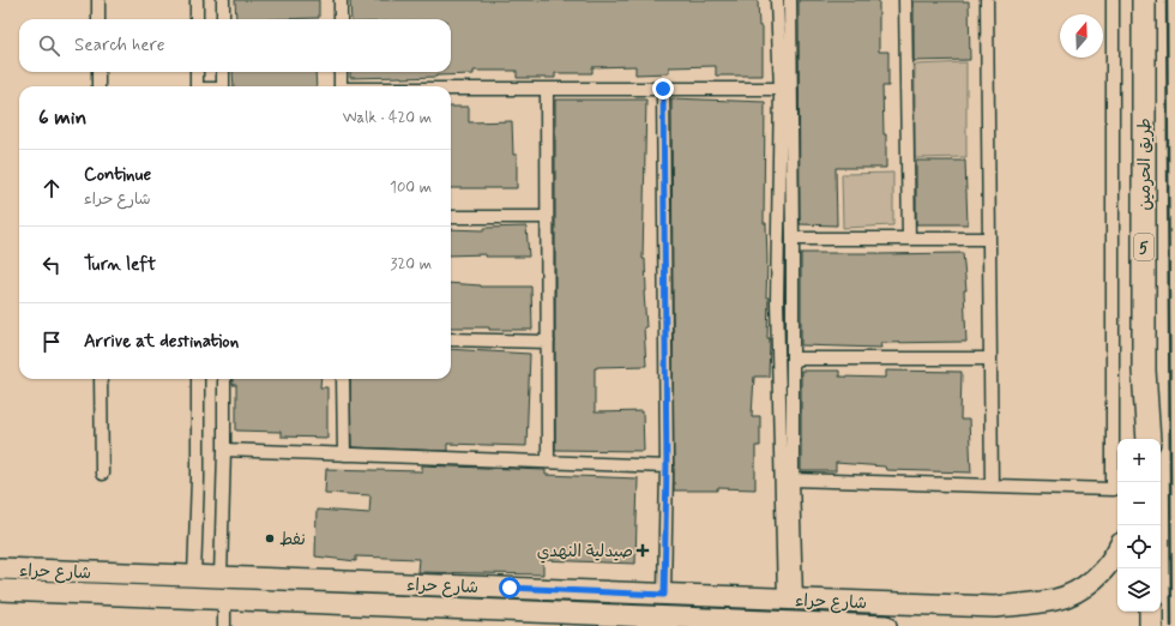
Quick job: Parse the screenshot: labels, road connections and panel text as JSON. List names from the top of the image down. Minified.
{"streets":{"highway":["طريق الحرمين","5"],"main road":["شارع حراء"]},"places":{"other":["نفط"],"health":["صيدلية النهدي"]},"north":"top","page":{"search":"Search here","heading":["6 min","Walk · 420 m"],"list":[["Continue","شارع حراء","100 m"],["Turn left","320 m"],"Arrive at destination"],"map_buttons":["+","−"]}}
